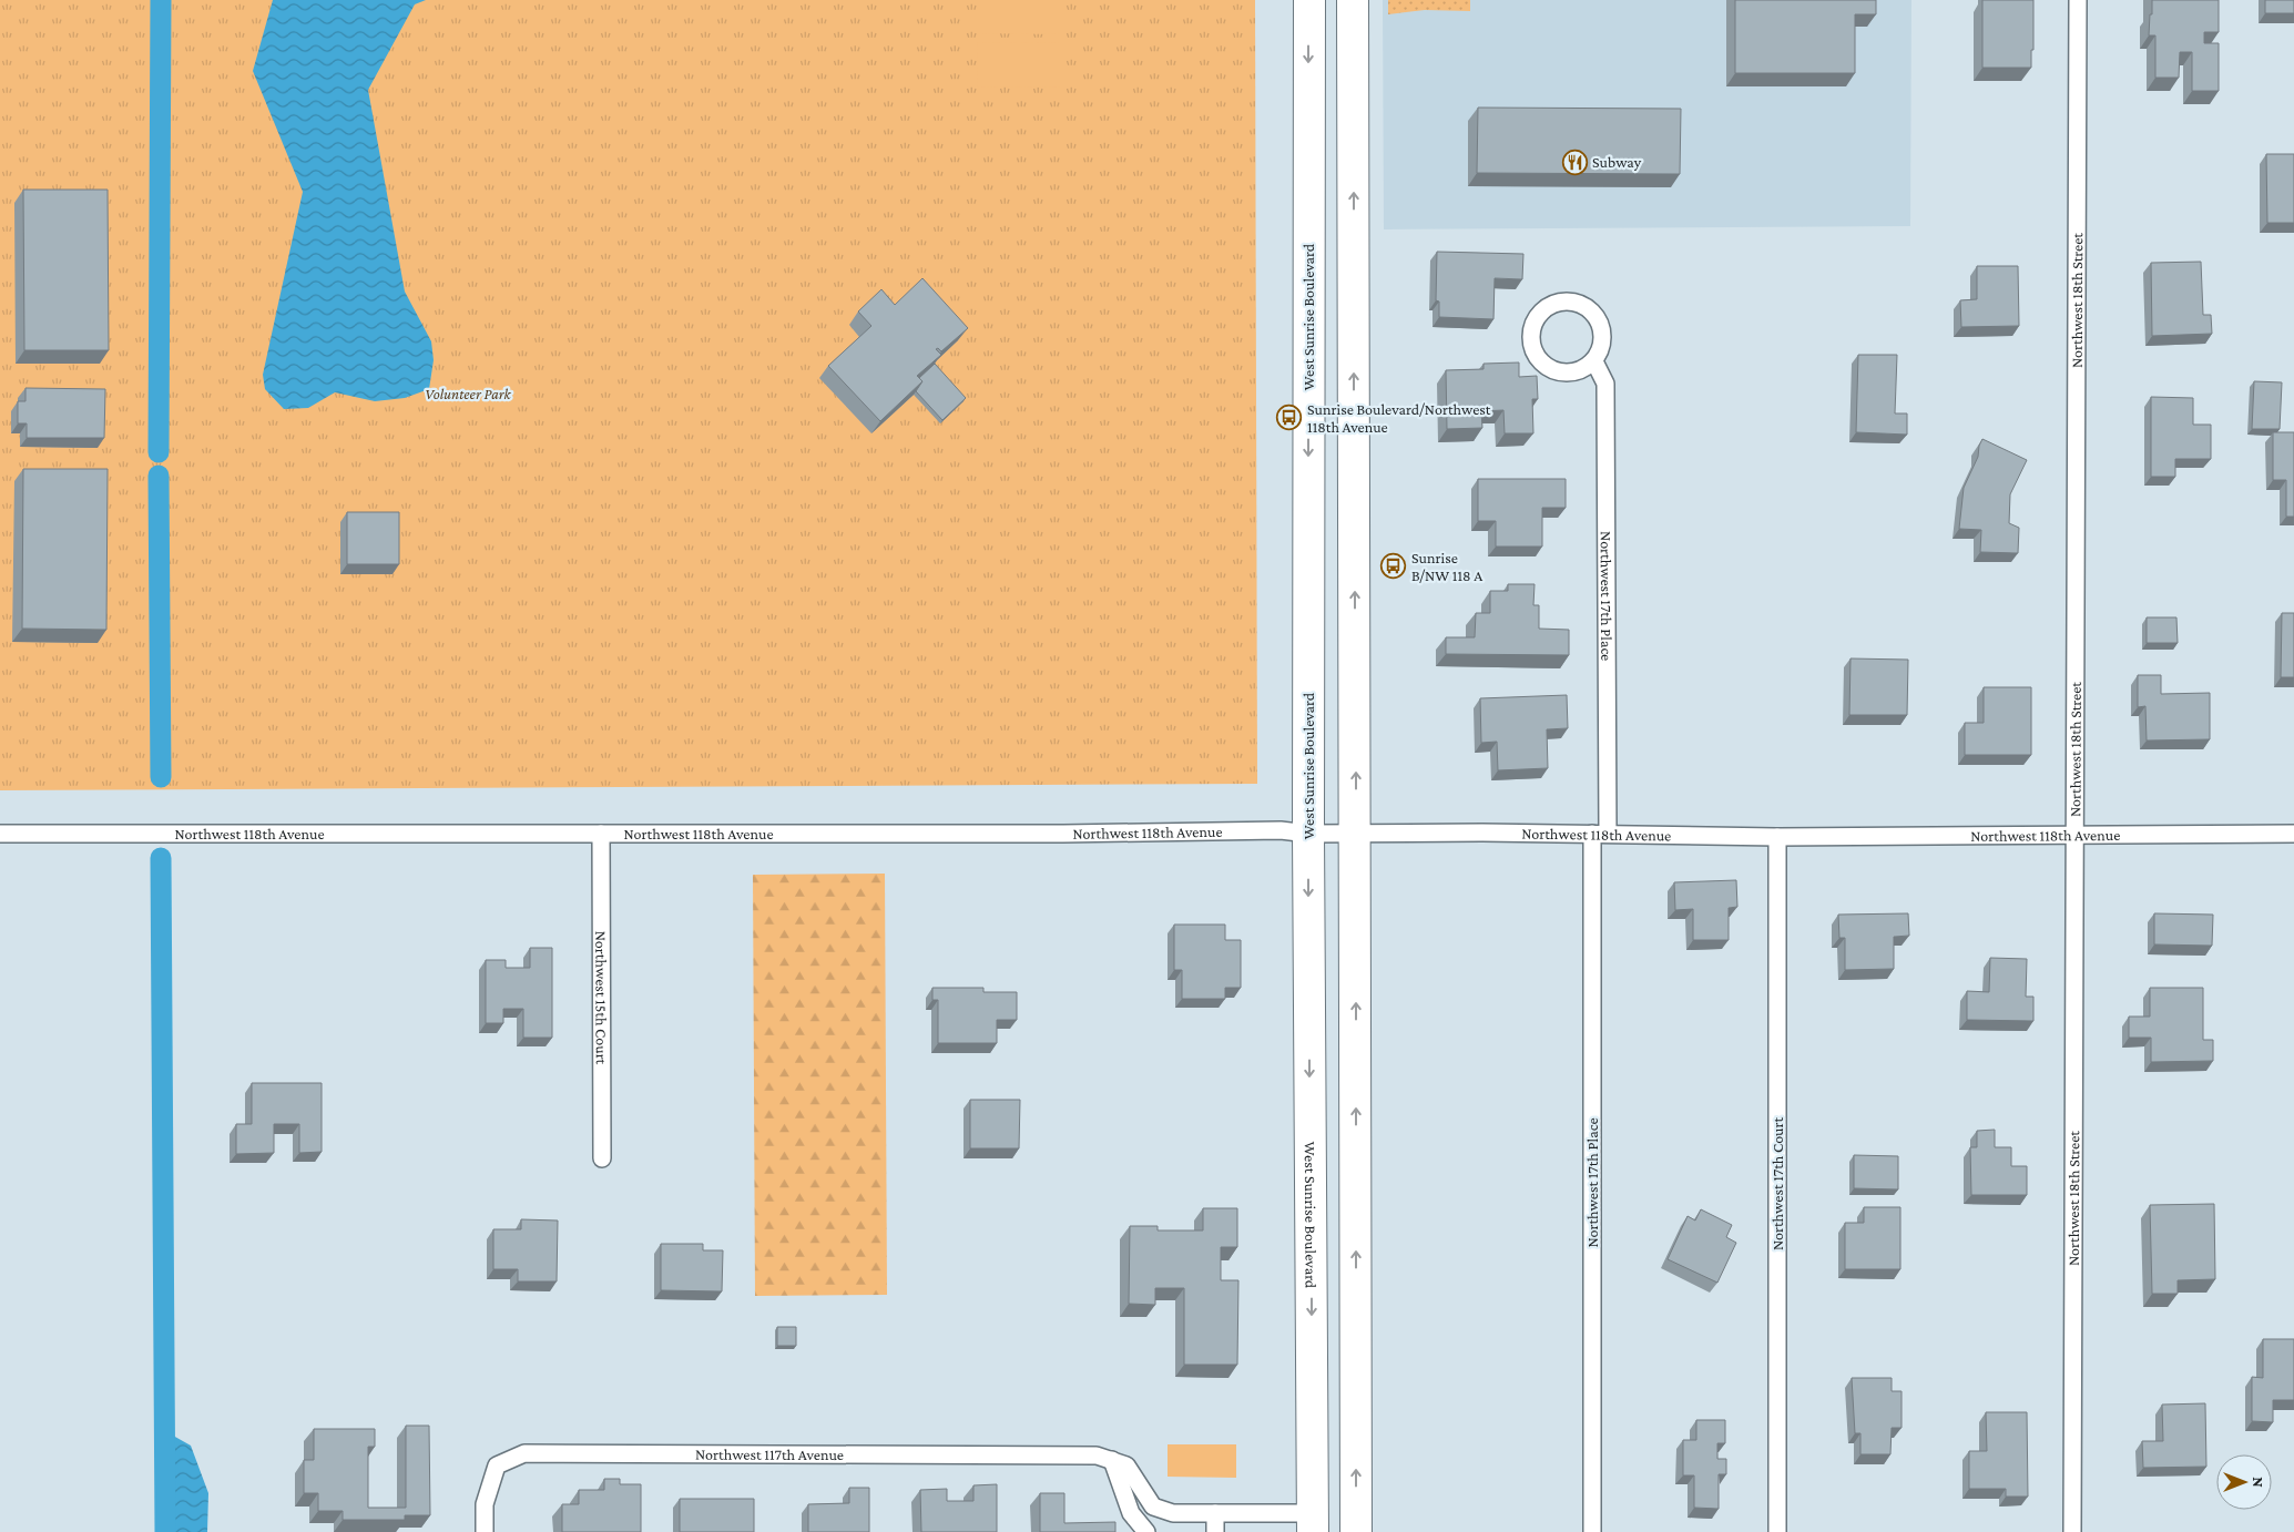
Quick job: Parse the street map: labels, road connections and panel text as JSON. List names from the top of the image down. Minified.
{"streets":{"highway":["West Sunrise Boulevard"],"street":["Northwest 18th Street","Northwest 17th Place","Northwest 118th Avenue","Northwest 15th Court","Northwest 17th Court","Northwest 117th Avenue"]},"crossings":[["Northwest 18th Street","Northwest 118th Avenue"],["West Sunrise Boulevard","Northwest 118th Avenue"],["West Sunrise Boulevard","Northwest 117th Avenue"],["Northwest 17th Place","Northwest 118th Avenue"],["Northwest 118th Avenue","Northwest 15th Court"],["Northwest 118th Avenue","Northwest 17th Court"]],"parks":["Volunteer Park"],"places":{"restaurant":["Subway"],"bus stop":["Sunrise Boulevard/Northwest 118th Avenue","Sunrise B/NW 118 A"]},"north":"right"}
